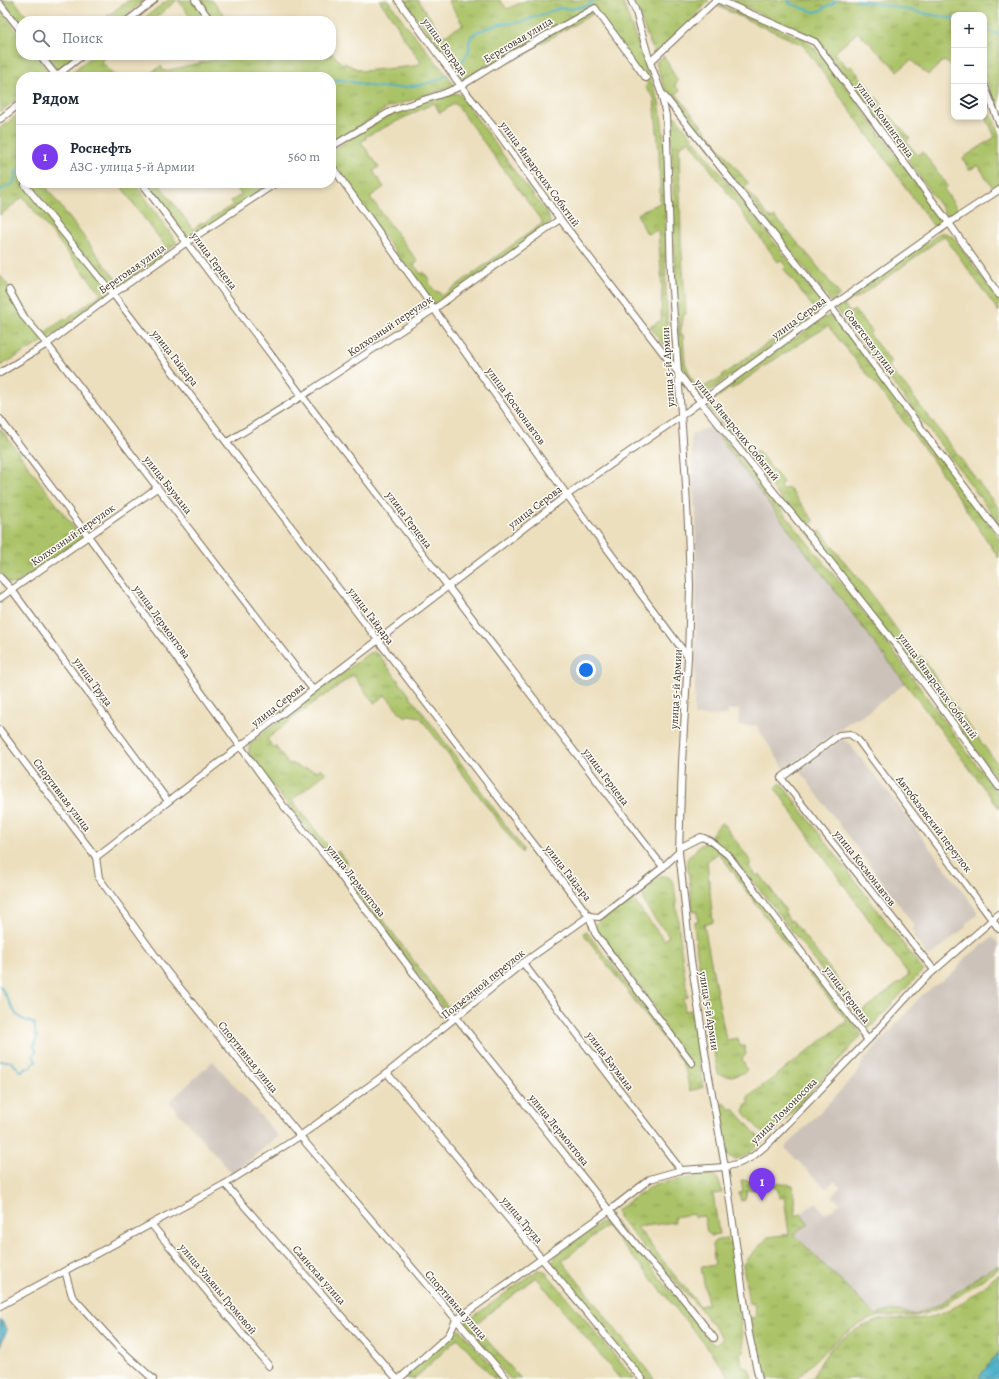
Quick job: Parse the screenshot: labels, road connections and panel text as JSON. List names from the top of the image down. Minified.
{"streets":{"street":["Береговая улица","улица Бограда","улица Коминтерна","улица Январских Событий","улица Герцена","улица Серова","Колхозный переулок","Советская улица","улица Гайдара","улица 5-й Армии","улица Космонавтов","улица Баумана","улица Лермонтова","улица Труда","Спортивная улица","Автобазовский переулок","Подъездной переулок","улица Ломоносова","Саянская улица","улица Ульяны Громовой"]},"crossings":[["Береговая улица","улица Бограда"],["Береговая улица","улица Январских Событий"],["Береговая улица","улица Герцена"],["Береговая улица","улица Гайдара"],["Береговая улица","улица Баумана"],["улица Бограда","улица Январских Событий"],["улица Коминтерна","улица Серова"],["улица Январских Событий","улица Серова"],["улица Январских Событий","Колхозный переулок"],["улица Январских Событий","улица 5-й Армии"],["улица Герцена","улица Серова"],["улица Герцена","Колхозный переулок"],["улица Герцена","улица 5-й Армии"],["улица Герцена","Подъездной переулок"],["улица Герцена","улица Ломоносова"],["улица Серова","Советская улица"],["улица Серова","улица Гайдара"],["улица Серова","улица 5-й Армии"],["улица Серова","улица Космонавтов"],["улица Серова","улица Баумана"],["улица Серова","улица Лермонтова"],["улица Серова","улица Труда"],["улица Серова","Спортивная улица"],["Колхозный переулок","улица Гайдара"],["Колхозный переулок","улица Космонавтов"],["Колхозный переулок","улица Баумана"],["Колхозный переулок","улица Лермонтова"],["Колхозный переулок","улица Труда"],["Советская улица","улица 5-й Армии"],["улица Гайдара","Подъездной переулок"],["улица 5-й Армии","улица Космонавтов"],["улица 5-й Армии","Подъездной переулок"],["улица 5-й Армии","улица Ломоносова"],["улица Космонавтов","Автобазовский переулок"],["улица Космонавтов","улица Ломоносова"],["улица Баумана","Подъездной переулок"],["улица Баумана","улица Ломоносова"],["улица Лермонтова","Подъездной переулок"],["улица Лермонтова","улица Ломоносова"],["улица Труда","Подъездной переулок"],["улица Труда","улица Ломоносова"],["Спортивная улица","Подъездной переулок"],["Спортивная улица","улица Ломоносова"],["Автобазовский переулок","улица Ломоносова"],["Подъездной переулок","Саянская улица"],["Подъездной переулок","улица Ульяны Громовой"],["улица Ломоносова","Саянская улица"]],"page":{"map_buttons":["+","−"],"search":"Поиск","heading":"Рядом","list":[{"mark":"1","name":"Роснефть","note":"АЗС · улица 5-й Армии","value":"560 m"}],"pins":"1"}}
